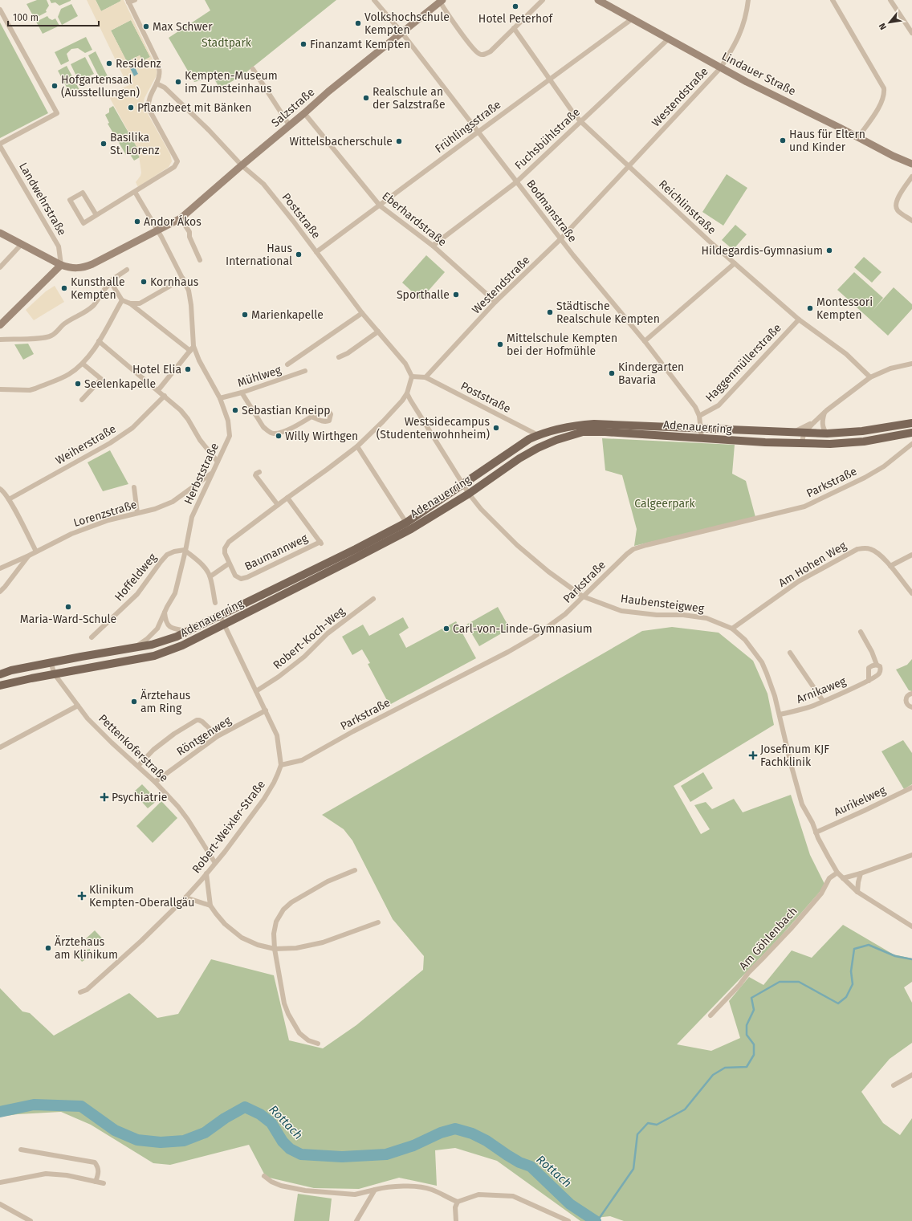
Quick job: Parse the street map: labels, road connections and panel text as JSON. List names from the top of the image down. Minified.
{"streets":{"main road":["Adenauerring"],"street":["Lindauer Straße","Westendstraße","Salzstraße","Frühlingsstraße","Fuchsbühlstraße","Landwehrstraße","Reichlinstraße","Bodmanstraße","Poststraße","Eberhardstraße","Haggenmüllerstraße","Mühlweg","Weiherstraße","Herbststraße","Parkstraße","Lorenzstraße","Baumannweg","Am Hohen Weg","Hoffeldweg","Haubensteigweg","Robert-Koch-Weg","Arnikaweg","Röntgenweg","Pettenkoferstraße","Aurikelweg","Robert-Weixler-Straße","Am Göhlenbach"]},"crossings":[["Lindauer Straße","Westendstraße"],["Lindauer Straße","Frühlingsstraße"],["Lindauer Straße","Fuchsbühlstraße"],["Westendstraße","Reichlinstraße"],["Westendstraße","Bodmanstraße"],["Westendstraße","Poststraße"],["Westendstraße","Eberhardstraße"],["Salzstraße","Landwehrstraße"],["Salzstraße","Bodmanstraße"],["Salzstraße","Poststraße"],["Salzstraße","Eberhardstraße"],["Salzstraße","Herbststraße"],["Frühlingsstraße","Reichlinstraße"],["Frühlingsstraße","Bodmanstraße"],["Frühlingsstraße","Poststraße"],["Frühlingsstraße","Eberhardstraße"],["Fuchsbühlstraße","Reichlinstraße"],["Fuchsbühlstraße","Bodmanstraße"],["Fuchsbühlstraße","Eberhardstraße"],["Reichlinstraße","Haggenmüllerstraße"],["Bodmanstraße","Haggenmüllerstraße"],["Bodmanstraße","Adenauerring"],["Poststraße","Adenauerring"],["Mühlweg","Herbststraße"],["Adenauerring","Herbststraße"],["Adenauerring","Haubensteigweg"],["Adenauerring","Pettenkoferstraße"],["Adenauerring","Robert-Weixler-Straße"],["Herbststraße","Lorenzstraße"],["Herbststraße","Hoffeldweg"],["Parkstraße","Haubensteigweg"],["Parkstraße","Robert-Weixler-Straße"],["Am Hohen Weg","Haubensteigweg"],["Haubensteigweg","Arnikaweg"],["Haubensteigweg","Aurikelweg"],["Haubensteigweg","Am Göhlenbach"],["Robert-Koch-Weg","Robert-Weixler-Straße"],["Röntgenweg","Pettenkoferstraße"],["Röntgenweg","Robert-Weixler-Straße"],["Pettenkoferstraße","Robert-Weixler-Straße"]],"water":["Rottach"],"parks":["Stadtpark","Calgeerpark"],"places":{"other":["Hotel Peterhof","Volkshochschule Kempten","Max Schwer","Finanzamt Kempten","Residenz","Kempten-Museum im Zumsteinhaus","Hofgartensaal (Ausstellungen)","Realschule an der Salzstraße","Pflanzbeet mit Bänken","Haus für Eltern und Kinder","Wittelsbacherschule","Basilika St. Lorenz","Andor Ákos","Hildegardis-Gymnasium","Haus International","Kornhaus","Kunsthalle Kempten","Sporthalle","Montessori Kempten","Städtische Realschule Kempten","Marienkapelle","Mittelschule Kempten bei der Hofmühle","Hotel Elia","Kindergarten Bavaria","Seelenkapelle","Sebastian Kneipp","Westsidecampus (Studentenwohnheim)","Willy Wirthgen","Maria-Ward-Schule","Carl-von-Linde-Gymnasium","Ärztehaus am Ring","Ärztehaus am Klinikum"],"health":["Josefinum KJF Fachklinik","Psychiatrie","Klinikum Kempten-Oberallgäu"]},"scale_bar":"100 m","north":"bottom left"}
